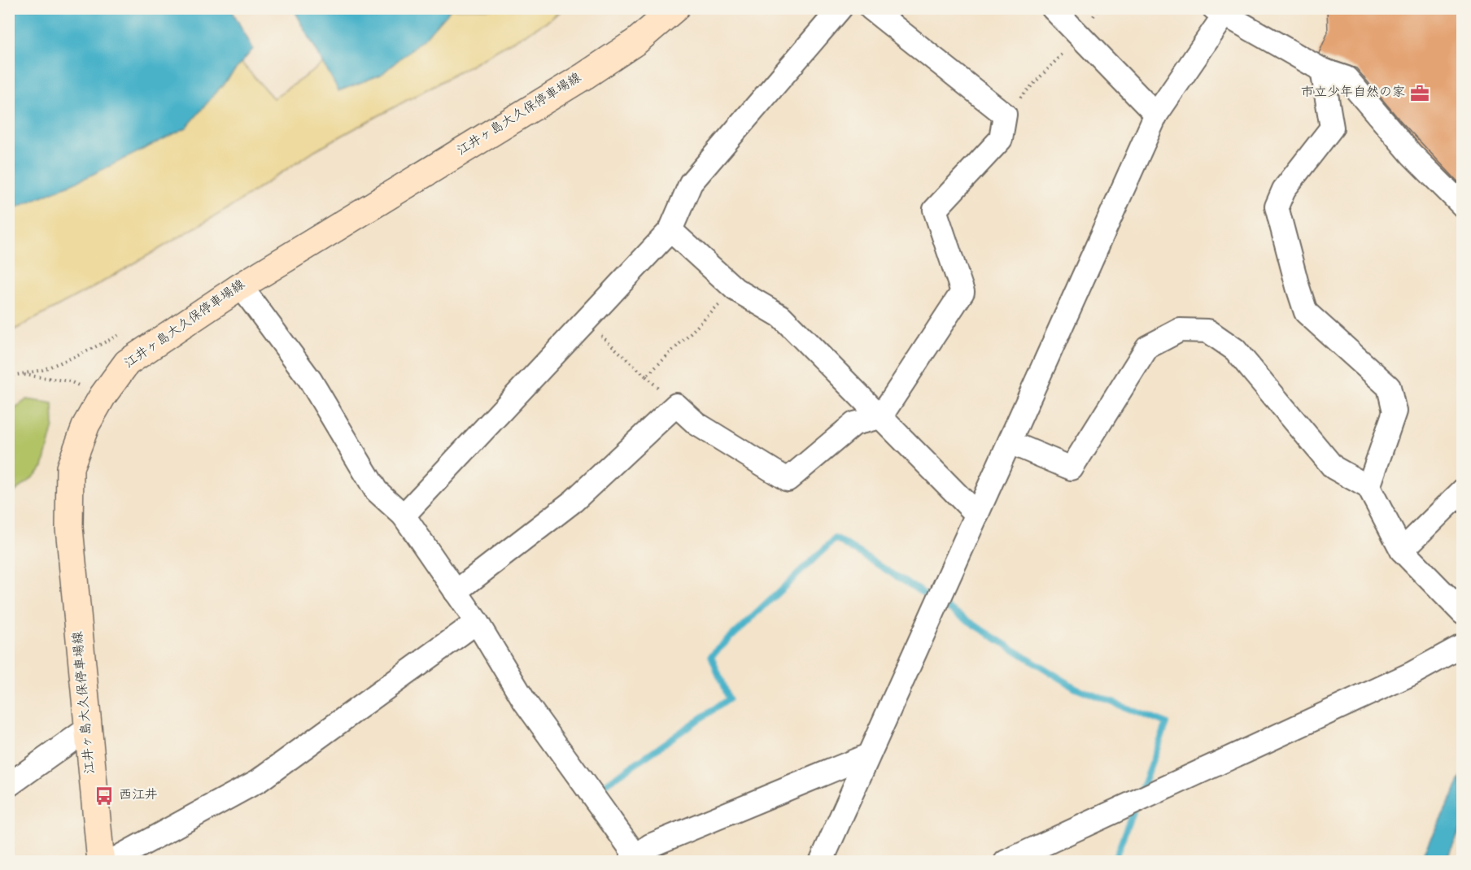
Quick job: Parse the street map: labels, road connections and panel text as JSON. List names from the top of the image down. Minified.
{"streets":{"main road":["江井ヶ島大久保停車場線"]},"places":{"office":["市立少年自然の家"],"bus stop":["西江井"]}}
